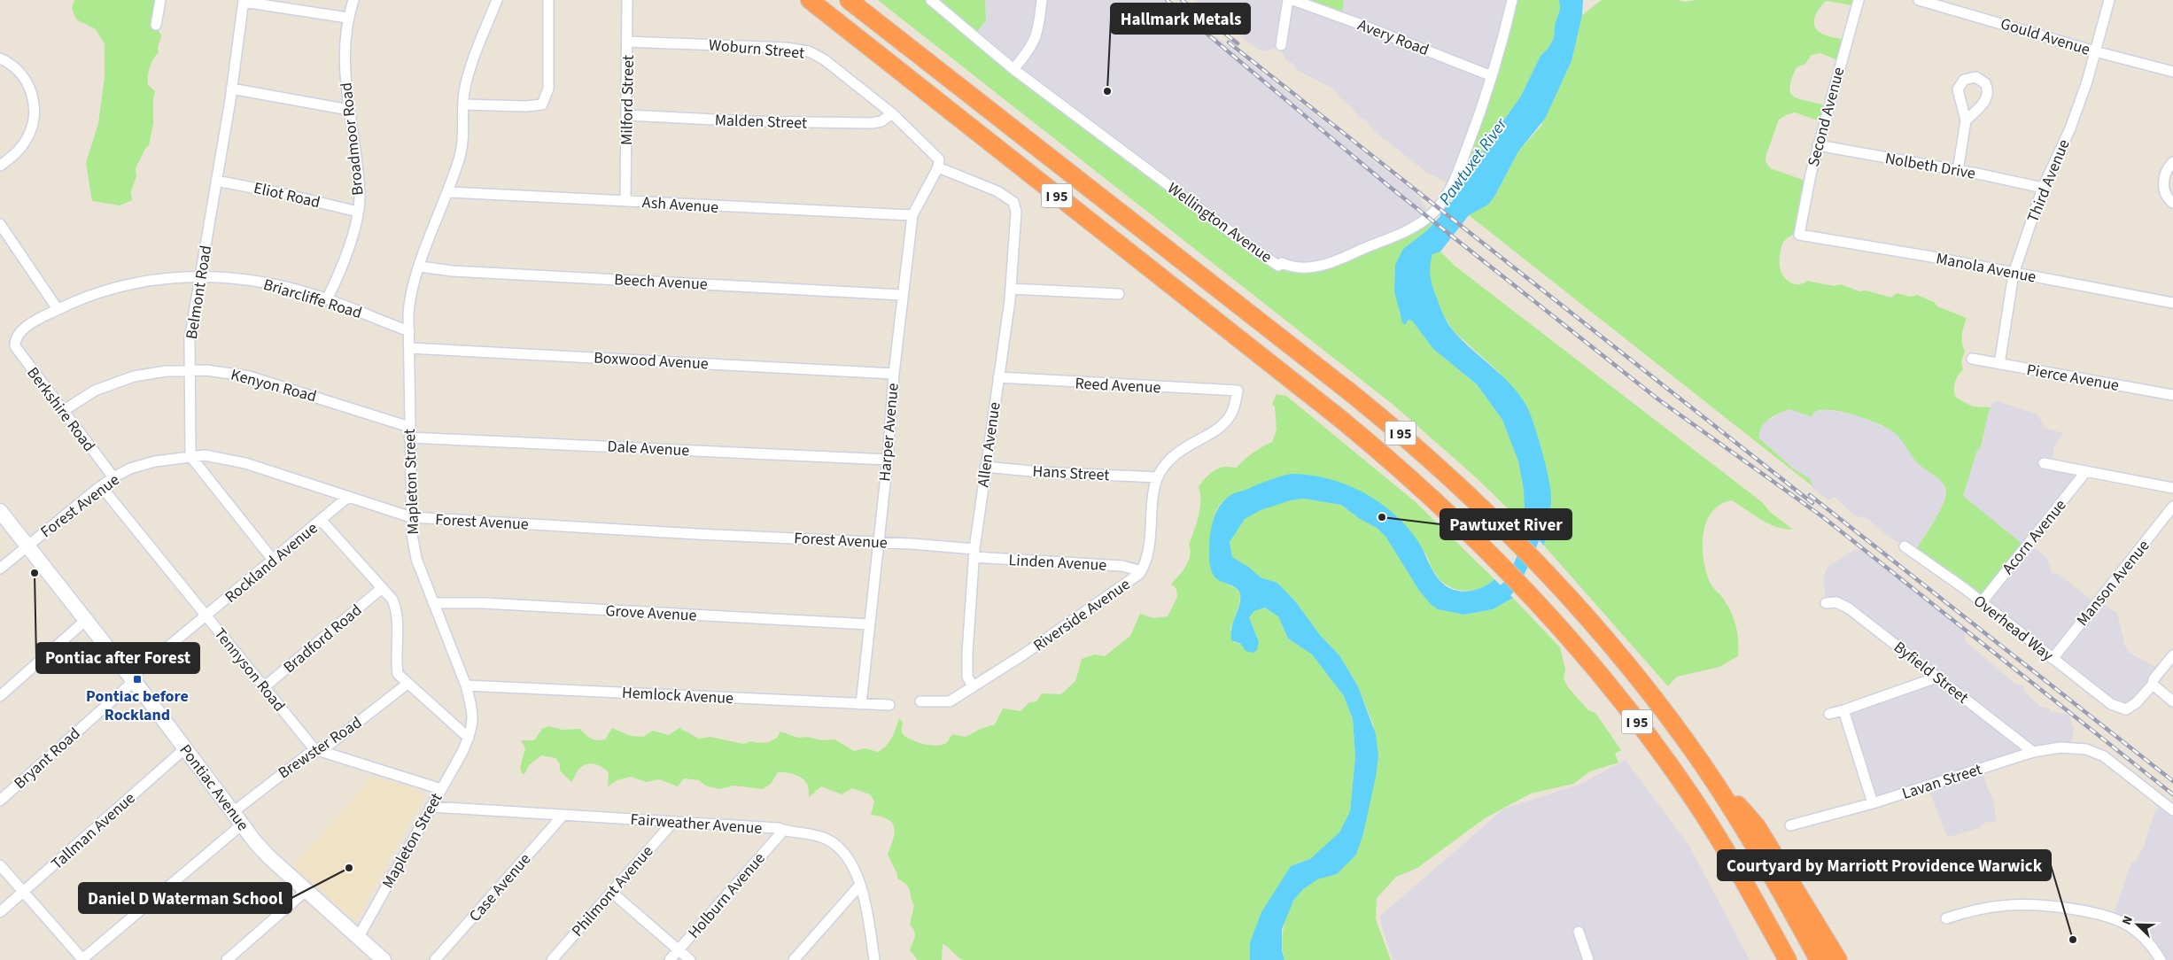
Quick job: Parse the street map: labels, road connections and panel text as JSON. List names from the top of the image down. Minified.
{"streets":{"highway":["I 95"],"main road":["Pontiac Avenue"],"street":["Gould Avenue","Avery Road","Woburn Street","Milford Street","Second Avenue","Malden Street","Broadmoor Road","Nolbeth Drive","Third Avenue","Eliot Road","Ash Avenue","Wellington Avenue","Manola Avenue","Beech Avenue","Belmont Road","Briarcliffe Road","Boxwood Avenue","Pierce Avenue","Kenyon Road","Reed Avenue","Berkshire Road","Harper Avenue","Allen Avenue","Dale Avenue","Hans Street","Mapleton Street","Forest Avenue","Acorn Avenue","Rockland Avenue","Linden Avenue","Manson Avenue","Grove Avenue","Riverside Avenue","Overhead Way","Bradford Road","Tennyson Road","Byfield Street","Hemlock Avenue","Brewster Road","Bryant Road","Lavan Street","Fairweather Avenue","Tallman Avenue","Case Avenue","Philmont Avenue","Holburn Avenue"]},"crossings":[["Gould Avenue","Third Avenue"],["Avery Road","Wellington Avenue"],["Woburn Street","Milford Street"],["Woburn Street","Malden Street"],["Milford Street","Malden Street"],["Milford Street","Ash Avenue"],["Second Avenue","Nolbeth Drive"],["Second Avenue","Manola Avenue"],["Broadmoor Road","Eliot Road"],["Broadmoor Road","Briarcliffe Road"],["Nolbeth Drive","Third Avenue"],["Third Avenue","Manola Avenue"],["Third Avenue","Pierce Avenue"],["Eliot Road","Belmont Road"],["Ash Avenue","Harper Avenue"],["Ash Avenue","Mapleton Street"],["Beech Avenue","Harper Avenue"],["Beech Avenue","Mapleton Street"],["Belmont Road","Briarcliffe Road"],["Belmont Road","Kenyon Road"],["Belmont Road","Forest Avenue"],["Briarcliffe Road","Berkshire Road"],["Briarcliffe Road","Mapleton Street"],["Boxwood Avenue","Harper Avenue"],["Boxwood Avenue","Mapleton Street"],["Kenyon Road","Berkshire Road"],["Kenyon Road","Mapleton Street"],["Reed Avenue","Allen Avenue"],["Reed Avenue","Riverside Avenue"],["Berkshire Road","Forest Avenue"],["Harper Avenue","Allen Avenue"],["Harper Avenue","Dale Avenue"],["Harper Avenue","Forest Avenue"],["Harper Avenue","Grove Avenue"],["Harper Avenue","Hemlock Avenue"],["Allen Avenue","Hans Street"],["Allen Avenue","Forest Avenue"],["Allen Avenue","Linden Avenue"],["Allen Avenue","Riverside Avenue"],["Dale Avenue","Mapleton Street"],["Hans Street","Riverside Avenue"],["Mapleton Street","Forest Avenue"],["Mapleton Street","Grove Avenue"],["Mapleton Street","Hemlock Avenue"],["Mapleton Street","Pontiac Avenue"],["Mapleton Street","Fairweather Avenue"],["Forest Avenue","Rockland Avenue"],["Forest Avenue","Linden Avenue"],["Forest Avenue","Tennyson Road"],["Forest Avenue","Pontiac Avenue"],["Acorn Avenue","Overhead Way"],["Rockland Avenue","Tennyson Road"],["Rockland Avenue","Bryant Road"],["Rockland Avenue","Pontiac Avenue"],["Linden Avenue","Riverside Avenue"],["Manson Avenue","Overhead Way"],["Bradford Road","Tennyson Road"],["Tennyson Road","Brewster Road"],["Byfield Street","Lavan Street"],["Brewster Road","Pontiac Avenue"],["Bryant Road","Pontiac Avenue"],["Pontiac Avenue","Tallman Avenue"],["Fairweather Avenue","Case Avenue"],["Fairweather Avenue","Philmont Avenue"],["Fairweather Avenue","Holburn Avenue"]],"water":["Pawtuxet River"],"places":{"other":["Hallmark Metals","Pawtuxet River","Pontiac after Forest","Daniel D Waterman School","Courtyard by Marriott Providence Warwick"],"transit":["Pontiac before Rockland"]},"north":"top left"}
